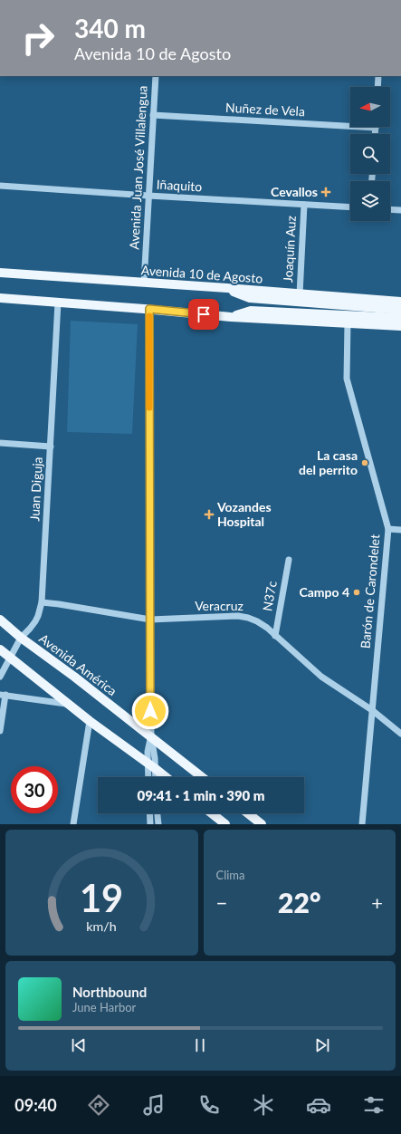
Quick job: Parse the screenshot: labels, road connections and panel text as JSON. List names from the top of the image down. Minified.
{"streets":{"main road":["Avenida 10 de Agosto","Avenida América"],"street":["Nuñez de Vela","Avenida Juan José Villalengua","Iñaquito","Joaquín Auz","Juan Diguja","Barón de Carondelet","N37c","Veracruz"]},"crossings":[["Nuñez de Vela","Avenida Juan José Villalengua"],["Avenida Juan José Villalengua","Iñaquito"],["Avenida Juan José Villalengua","Avenida 10 de Agosto"],["Iñaquito","Joaquín Auz"],["Joaquín Auz","Avenida 10 de Agosto"],["Juan Diguja","Veracruz"],["Juan Diguja","Avenida América"],["Barón de Carondelet","Veracruz"],["N37c","Veracruz"]],"places":{"health":["Cevallos","Vozandes Hospital"],"other":["La casa del perrito","Campo 4"]},"north":"left","page":{"turn":["340 m","Avenida 10 de Agosto"],"limit":"30","trip":"09:41 · 1 min · 390 m","tile":"Clima","heat":["−","22°","+"],"song":["Northbound","June Harbor"],"tabs":"09:40","gauge":["19","km/h"]}}
